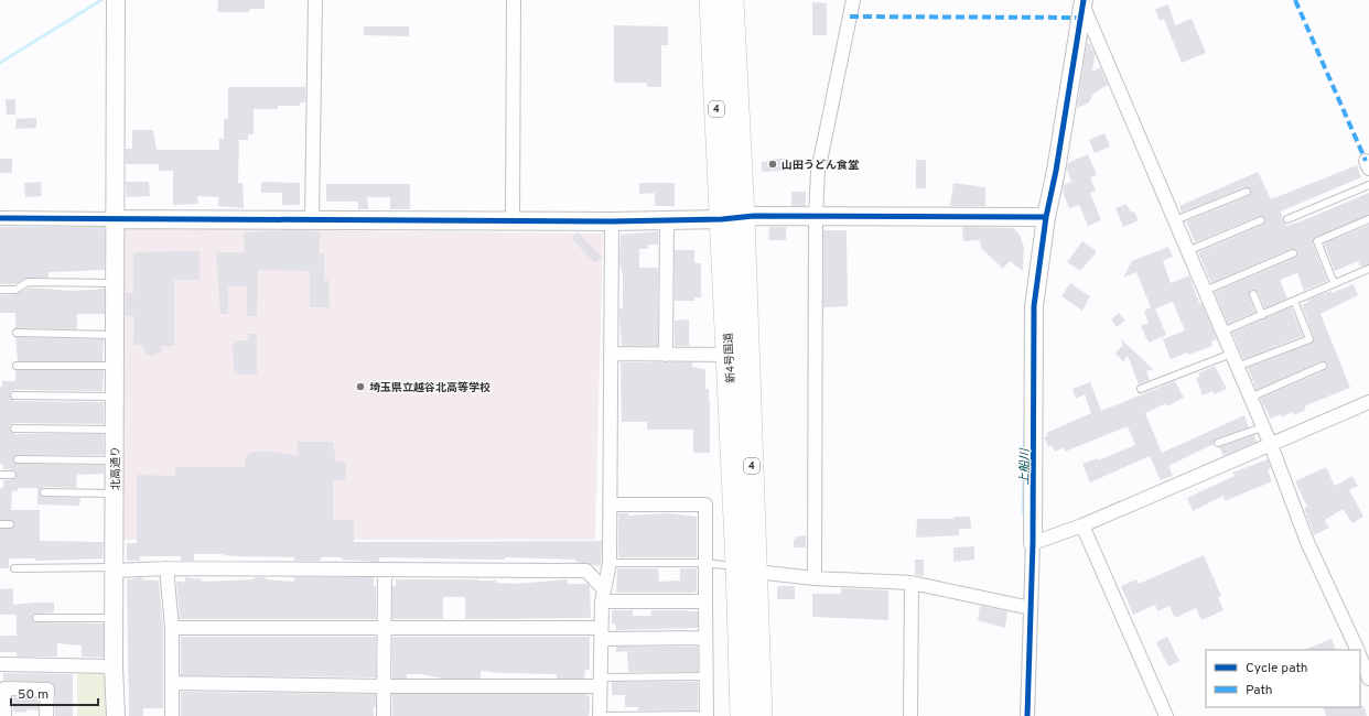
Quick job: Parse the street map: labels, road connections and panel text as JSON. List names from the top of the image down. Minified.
{"streets":{"highway":["4","新4号国道"],"street":["北高通り"]},"water":["上船川"],"places":["山田うどん食堂","埼玉県立越谷北高等学校"],"legend":["Cycle path","Path"],"scale_bar":"50 m"}
